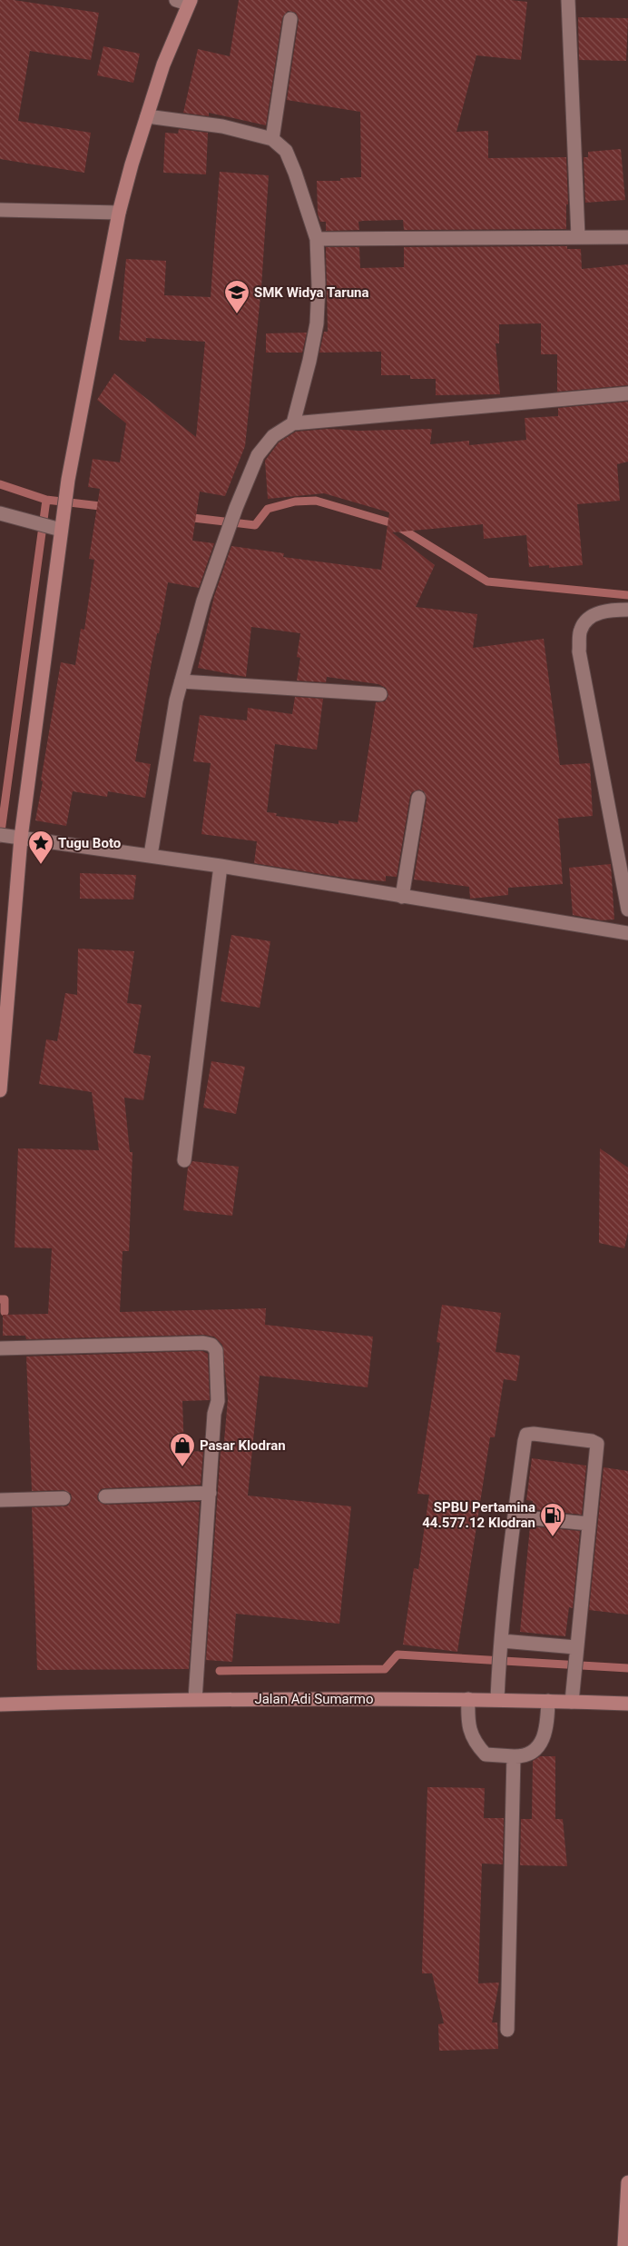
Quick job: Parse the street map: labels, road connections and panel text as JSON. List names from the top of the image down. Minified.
{"streets":{"main road":["Jalan Adi Sumarmo"]},"places":{"school or university":["SMK Widya Taruna"],"place":["Tugu Boto"],"shop":["Pasar Klodran"],"fuel station":["SPBU Pertamina 44.577.12 Klodran"]}}
